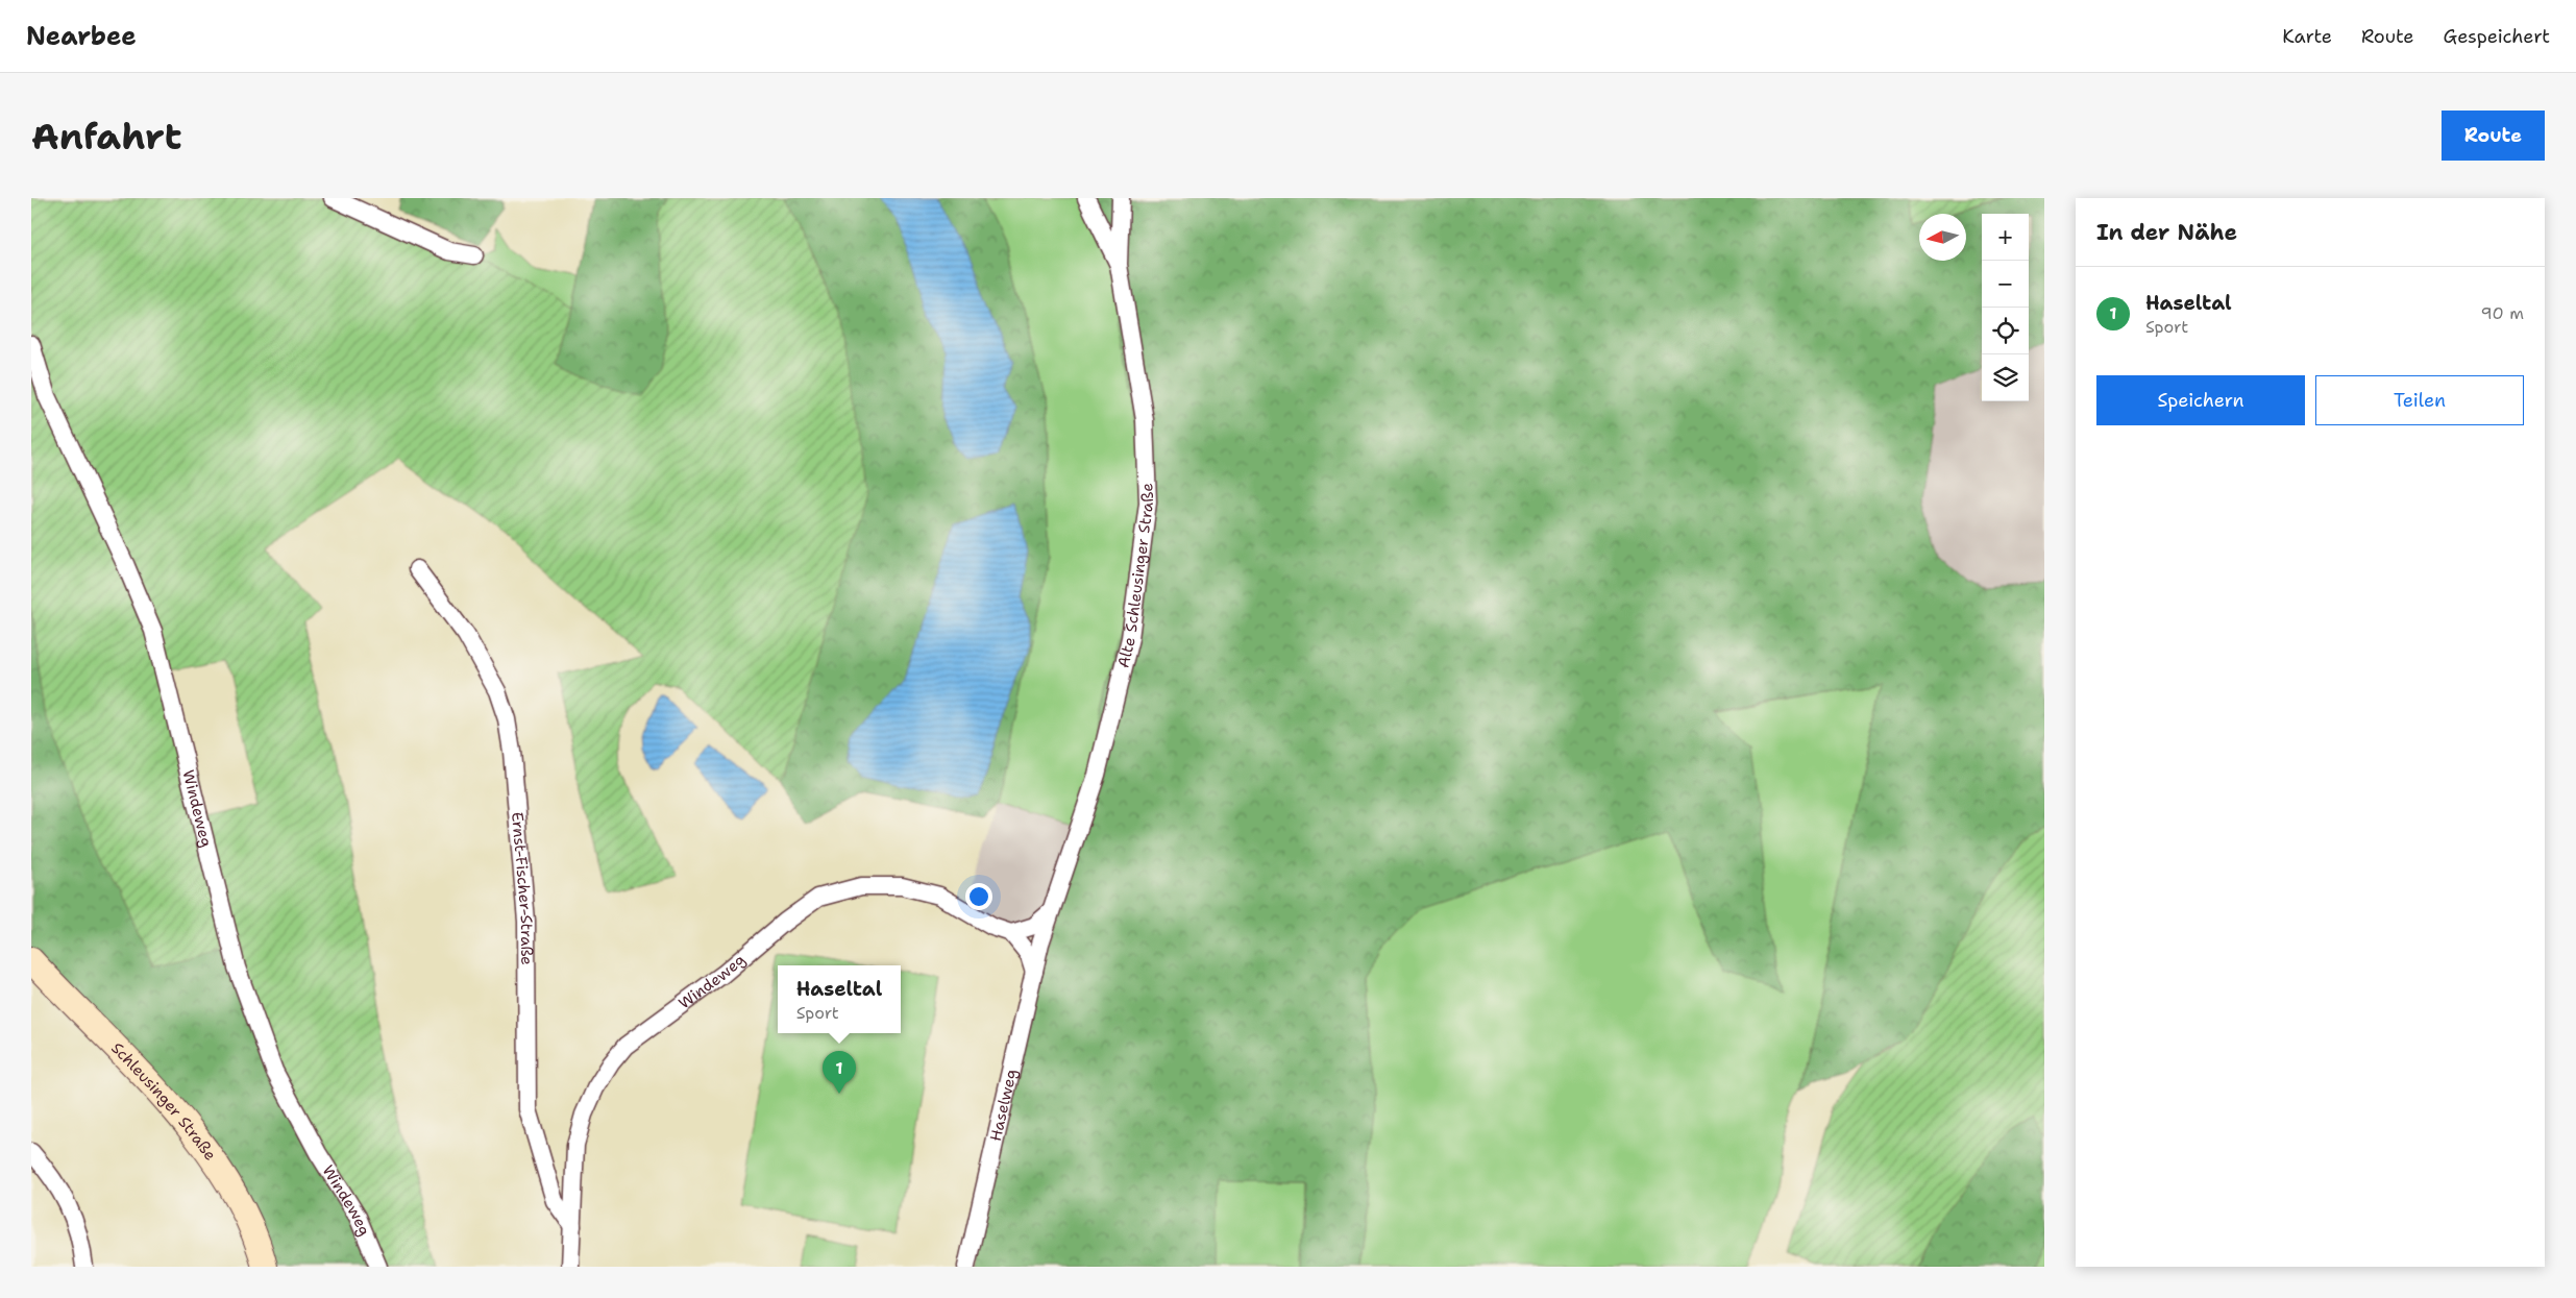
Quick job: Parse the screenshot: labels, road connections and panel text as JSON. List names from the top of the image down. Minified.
{"streets":{"main road":["Schleusinger Straße"],"street":["Alte Schleusinger Straße","Windeweg","Ernst-Fischer-Straße","Haselweg"]},"crossings":[["Alte Schleusinger Straße","Haselweg"],["Windeweg","Ernst-Fischer-Straße"],["Windeweg","Haselweg"]],"north":"left","page":{"header":"Nearbee","nav":["Karte","Route","Gespeichert"],"buttons":["Route",["Speichern","Teilen"]],"title":"Anfahrt","heading":"In der Nähe","map_buttons":["+","−"],"list":[{"mark":"1","name":"Haseltal","note":"Sport","value":"90 m"}],"popup":["Haseltal","Sport"],"pins":"1"}}
